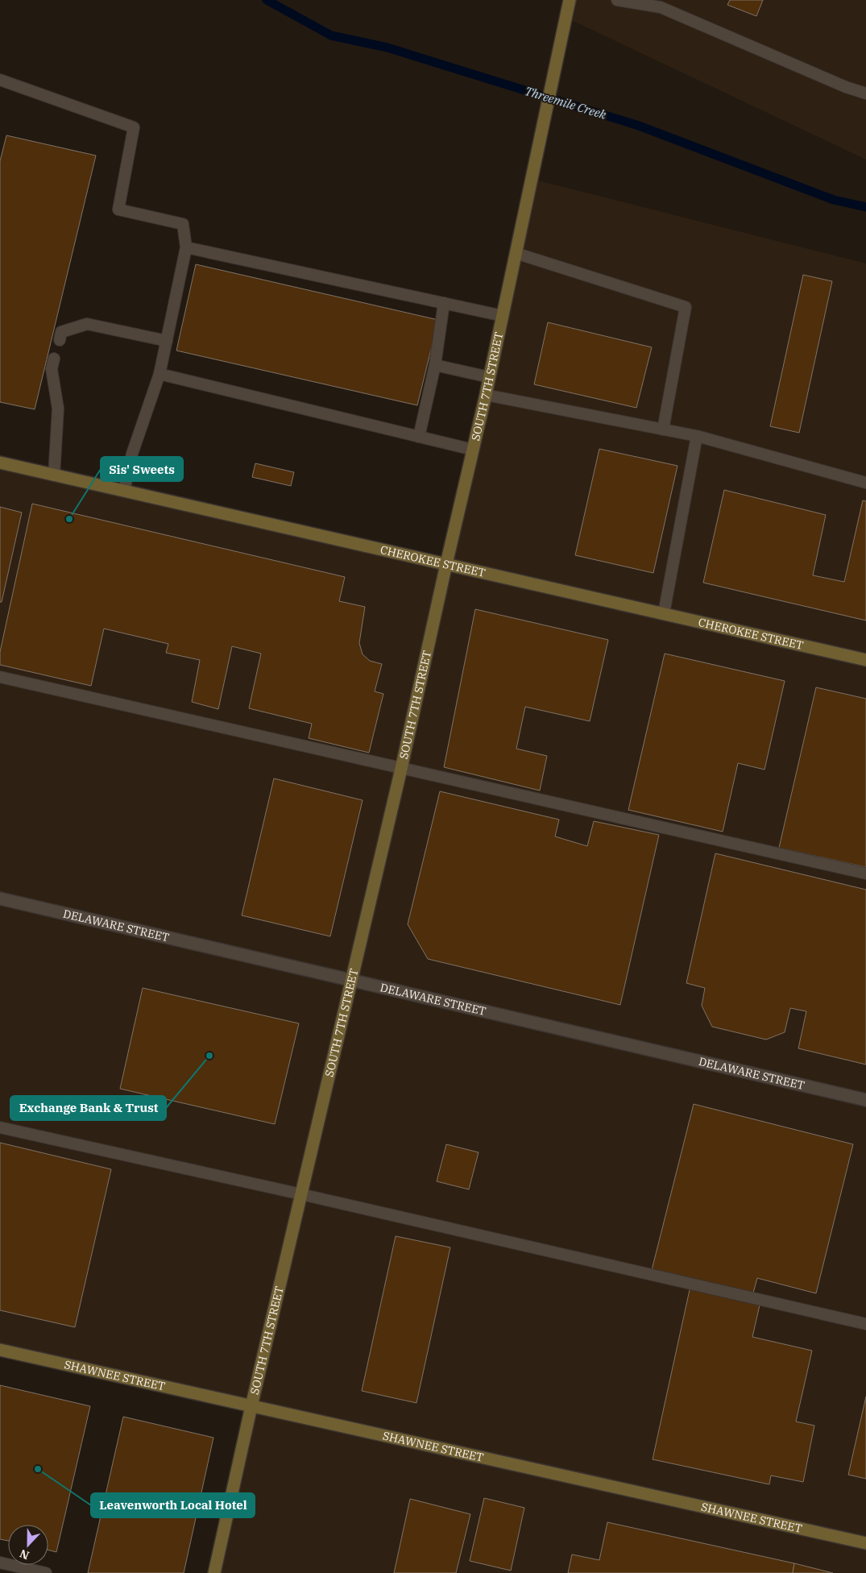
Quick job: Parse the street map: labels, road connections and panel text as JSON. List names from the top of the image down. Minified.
{"streets":{"street":["SOUTH 7TH STREET","CHEROKEE STREET","DELAWARE STREET","SHAWNEE STREET"]},"crossings":[["SOUTH 7TH STREET","CHEROKEE STREET"],["SOUTH 7TH STREET","DELAWARE STREET"],["SOUTH 7TH STREET","SHAWNEE STREET"]],"water":["Threemile Creek"],"places":["Sis' Sweets","Exchange Bank & Trust","Leavenworth Local Hotel"],"north":"bottom"}
